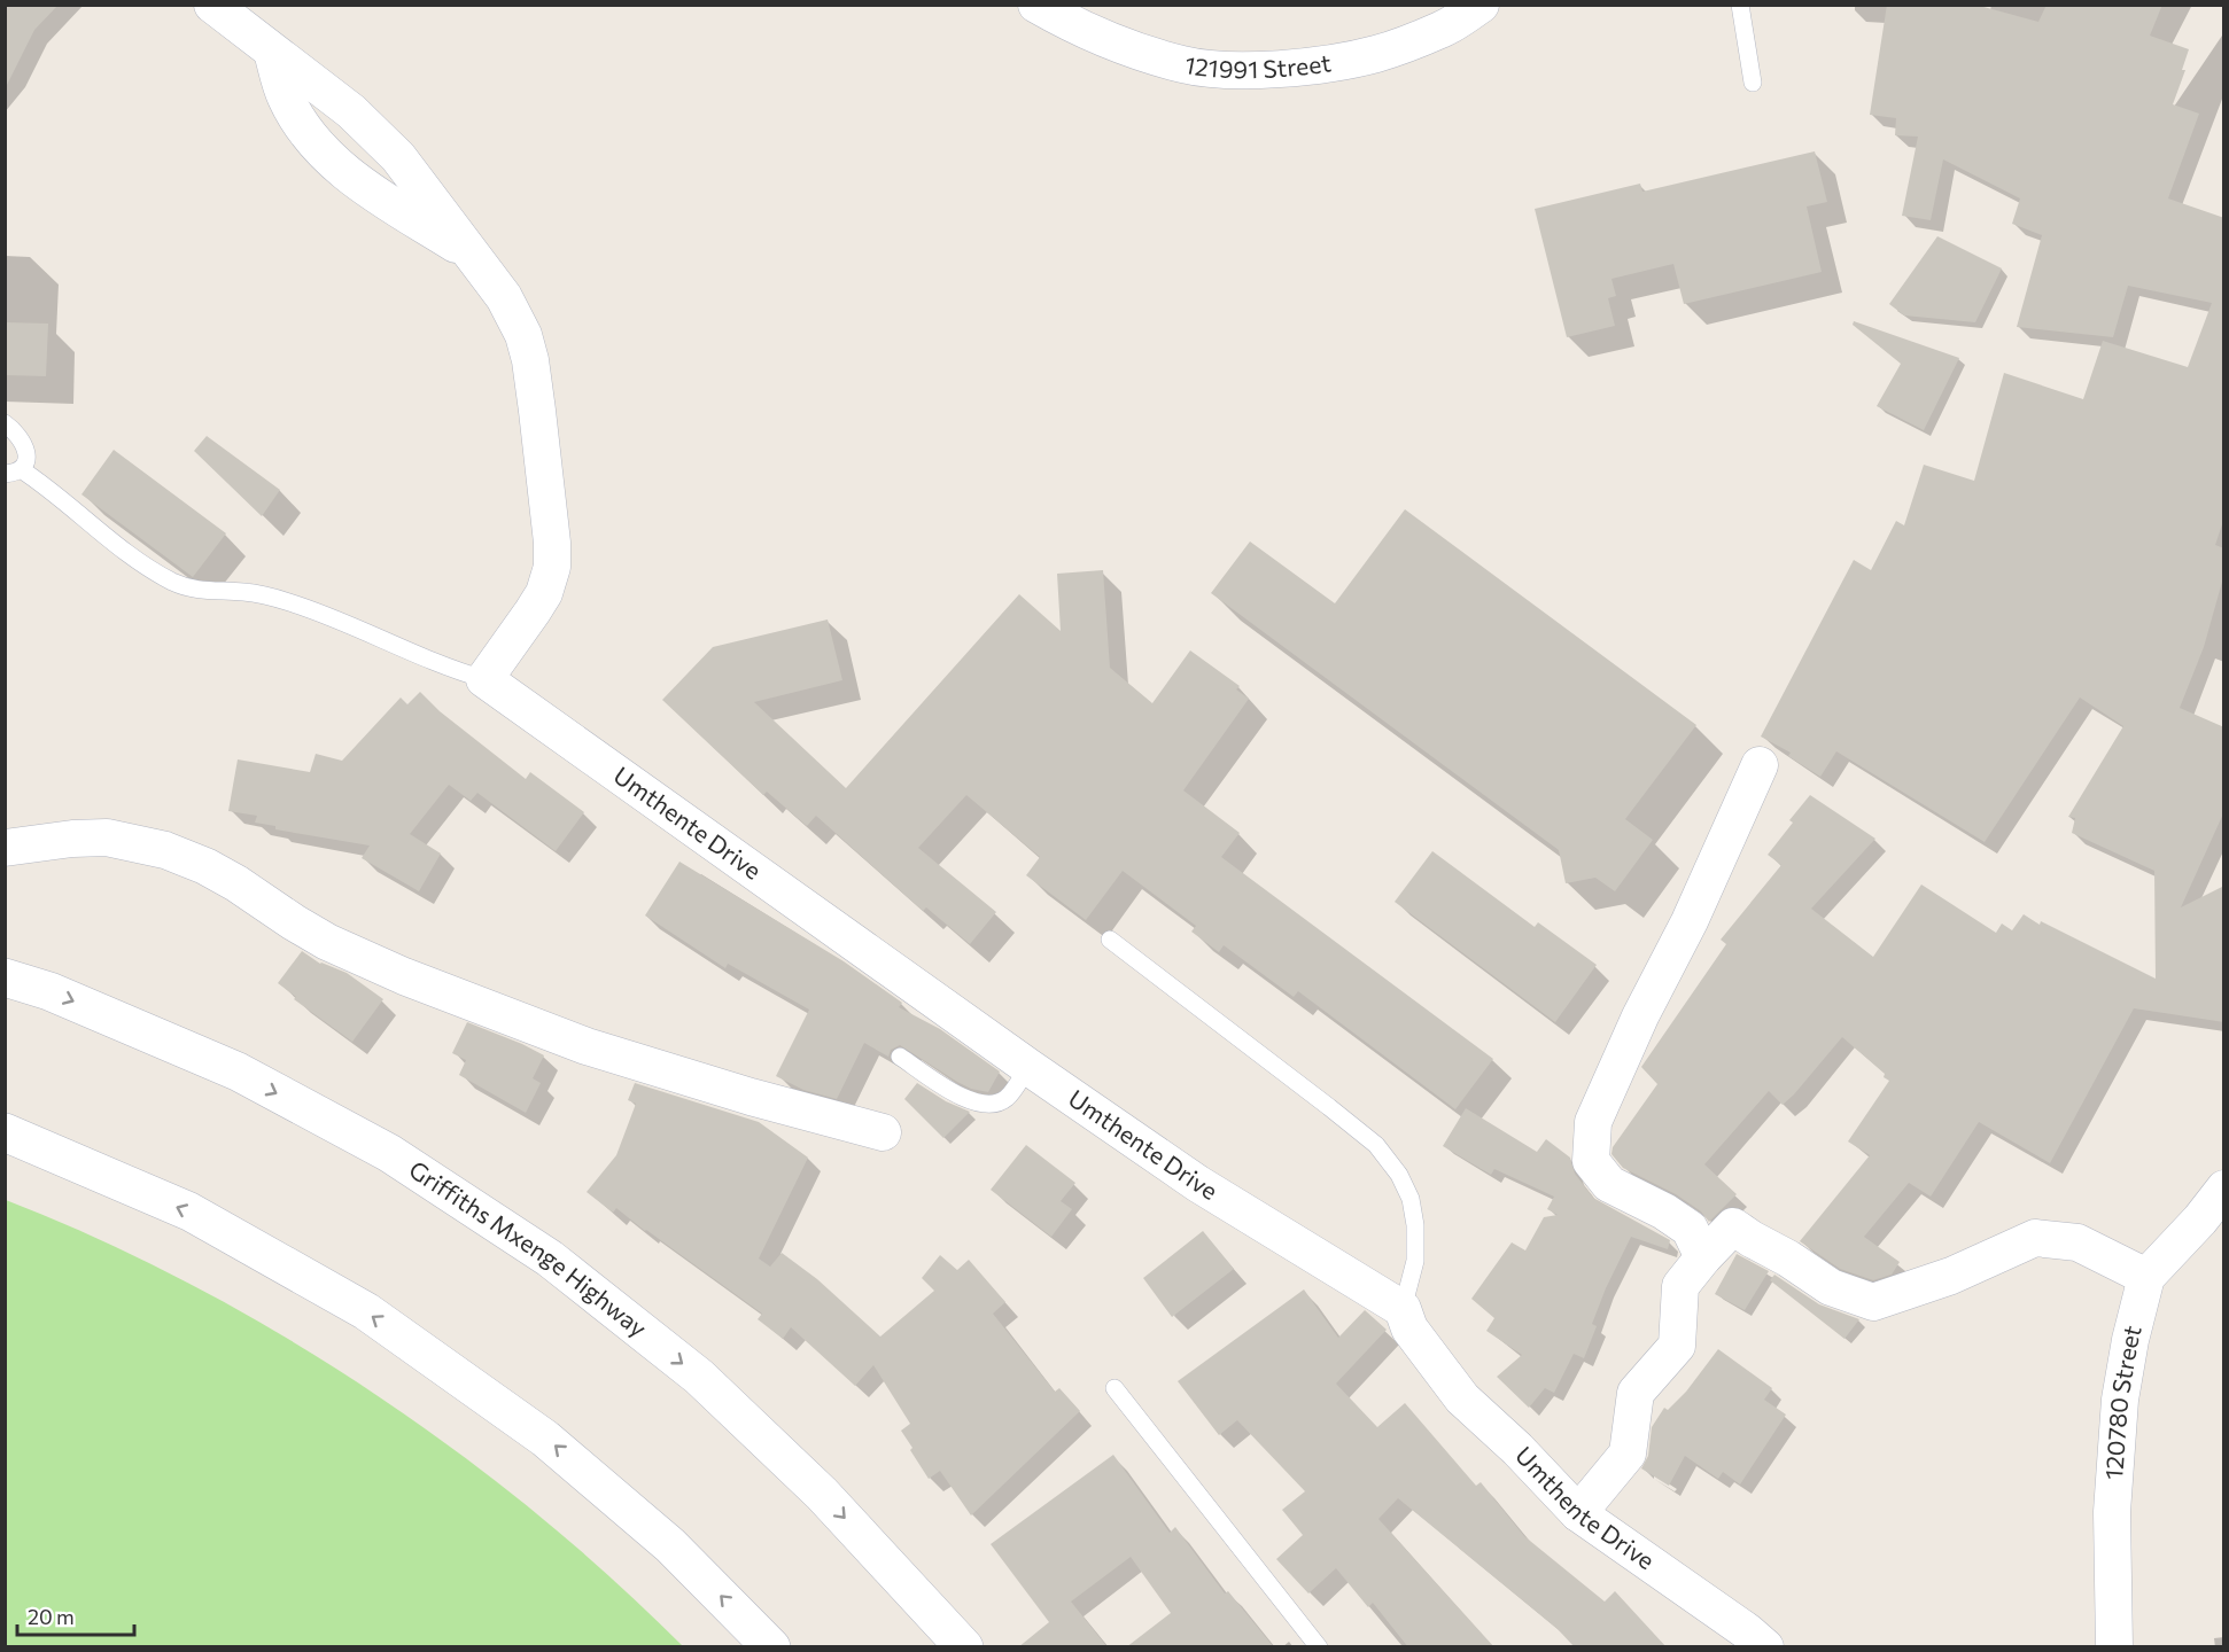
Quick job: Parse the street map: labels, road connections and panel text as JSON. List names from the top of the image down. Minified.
{"streets":{"street":["121991 Street","Umthente Drive","Griffiths Mxenge Highway","120780 Street"]},"scale_bar":"20 m"}
